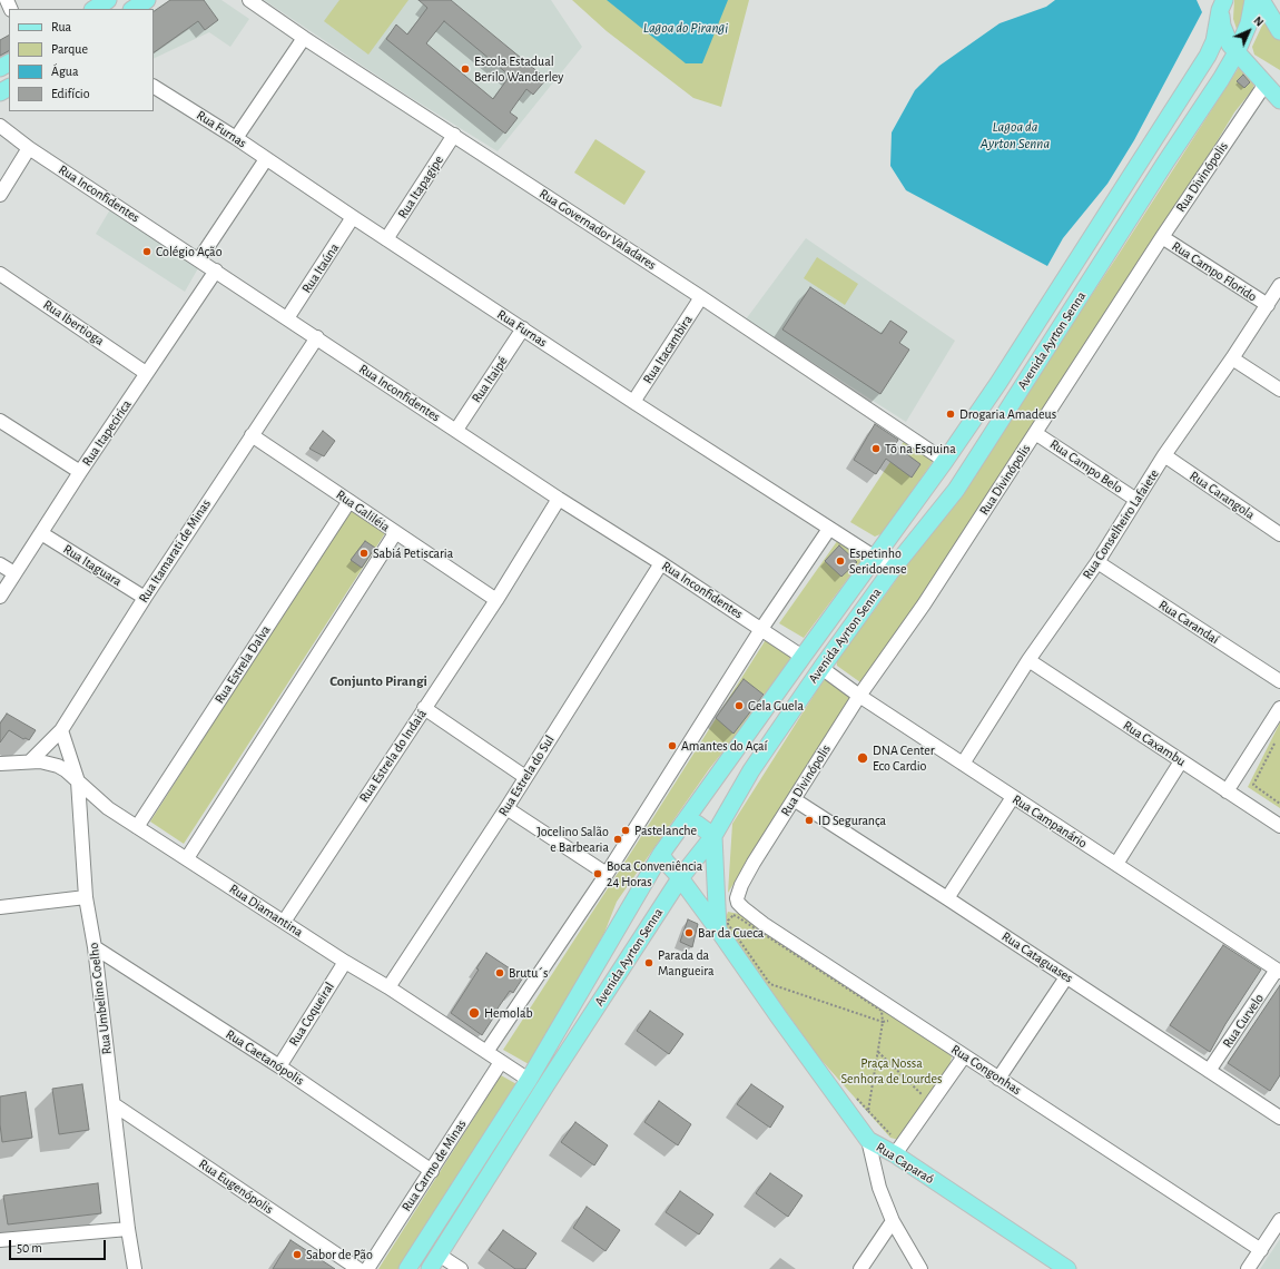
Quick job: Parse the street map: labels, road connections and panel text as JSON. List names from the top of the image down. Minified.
{"streets":{"main road":["Avenida Ayrton Senna","Rua Caparaó"],"street":["Rua Furnas","Rua Divinópolis","Rua Itapagipe","Rua Inconfidentes","Rua Governador Valadares","Rua Itaúna","Rua Campo Florido","Rua Ibertioga","Rua Itacambira","Rua Itaipé","Rua Itapecirica","Rua Campo Belo","Rua Carangola","Rua Galiléia","Rua Conselheiro Lafaiete","Rua Itamarati de Minas","Rua Itaguara","Rua Carandaí","Rua Estrela Dalva","Rua Caxambu","Rua Estrela do Indaiá","Rua Estrela do Sul","Rua Campanário","Rua Diamantina","Rua Cataguases","Rua Umbelino Coelho","Rua Coqueiral","Rua Curvelo","Rua Caetanópolis","Rua Congonhas","Rua Carmo de Minas","Rua Eugenópolis"]},"crossings":[["Rua Furnas","Rua Itapagipe"],["Rua Furnas","Rua Itaúna"],["Rua Furnas","Avenida Ayrton Senna"],["Rua Furnas","Rua Itacambira"],["Rua Furnas","Rua Itaipé"],["Rua Divinópolis","Rua Campo Florido"],["Rua Divinópolis","Rua Campo Belo"],["Rua Divinópolis","Rua Campanário"],["Rua Divinópolis","Rua Cataguases"],["Rua Divinópolis","Rua Congonhas"],["Rua Itapagipe","Rua Governador Valadares"],["Rua Inconfidentes","Rua Itaúna"],["Rua Inconfidentes","Avenida Ayrton Senna"],["Rua Inconfidentes","Rua Itaipé"],["Rua Inconfidentes","Rua Itapecirica"],["Rua Inconfidentes","Rua Itamarati de Minas"],["Rua Inconfidentes","Rua Estrela do Indaiá"],["Rua Inconfidentes","Rua Estrela do Sul"],["Rua Governador Valadares","Avenida Ayrton Senna"],["Rua Governador Valadares","Rua Itacambira"],["Rua Campo Florido","Rua Conselheiro Lafaiete"],["Rua Ibertioga","Rua Itapecirica"],["Avenida Ayrton Senna","Rua Campanário"],["Avenida Ayrton Senna","Rua Diamantina"],["Avenida Ayrton Senna","Rua Caparaó"],["Rua Itapecirica","Rua Itaguara"],["Rua Campo Belo","Rua Conselheiro Lafaiete"],["Rua Carangola","Rua Conselheiro Lafaiete"],["Rua Galiléia","Rua Itamarati de Minas"],["Rua Galiléia","Rua Estrela Dalva"],["Rua Galiléia","Rua Estrela do Indaiá"],["Rua Conselheiro Lafaiete","Rua Carandaí"],["Rua Conselheiro Lafaiete","Rua Caxambu"],["Rua Conselheiro Lafaiete","Rua Campanário"],["Rua Itamarati de Minas","Rua Itaguara"],["Rua Itamarati de Minas","Rua Diamantina"],["Rua Itamarati de Minas","Rua Umbelino Coelho"],["Rua Estrela Dalva","Rua Diamantina"],["Rua Estrela do Indaiá","Rua Diamantina"],["Rua Estrela do Sul","Rua Diamantina"],["Rua Campanário","Rua Curvelo"],["Rua Diamantina","Rua Umbelino Coelho"],["Rua Diamantina","Rua Coqueiral"],["Rua Diamantina","Rua Carmo de Minas"],["Rua Cataguases","Rua Curvelo"],["Rua Umbelino Coelho","Rua Caetanópolis"],["Rua Umbelino Coelho","Rua Eugenópolis"],["Rua Coqueiral","Rua Caetanópolis"],["Rua Caetanópolis","Rua Carmo de Minas"]],"districts":["Conjunto Pirangi"],"water":["Lagoa do Pirangi","Lagoa da Ayrton Senna"],"parks":["Praça Nossa Senhora de Lourdes"],"places":["Escola Estadual Berilo Wanderley","Colégio Ação","Drogaria Amadeus","Tō na Esquina","Sabiá Petiscaria","Espetinho Seridoense","Gela Guela","Amantes do Açaí","DNA Center Eco Cardio","ID Segurança","Pastelanche","Jocelino Salão e Barbearia","Boca Conveniência 24 Horas","Bar da Cueca","Parada da Mangueira","Brutu´s","Hemolab","Sabor de Pão"],"legend":["Rua","Parque","Água","Edifício"],"scale_bar":"50 m","north":"top right"}
